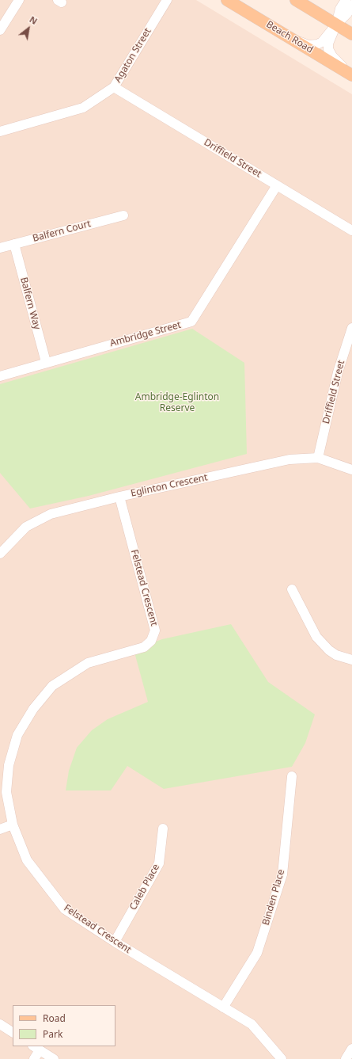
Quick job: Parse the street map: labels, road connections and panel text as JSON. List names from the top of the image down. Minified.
{"streets":{"main road":["Beach Road"],"street":["Agaton Street","Driffield Street","Balfern Court","Balfern Way","Ambridge Street","Eglinton Crescent","Felstead Crescent","Caleb Place","Binden Place"]},"crossings":[["Agaton Street","Driffield Street"],["Driffield Street","Ambridge Street"],["Driffield Street","Eglinton Crescent"],["Balfern Court","Balfern Way"],["Balfern Way","Ambridge Street"],["Eglinton Crescent","Felstead Crescent"],["Felstead Crescent","Caleb Place"],["Felstead Crescent","Binden Place"]],"parks":["Ambridge-Eglinton Reserve"],"legend":["Road","Park"],"north":"top right"}
